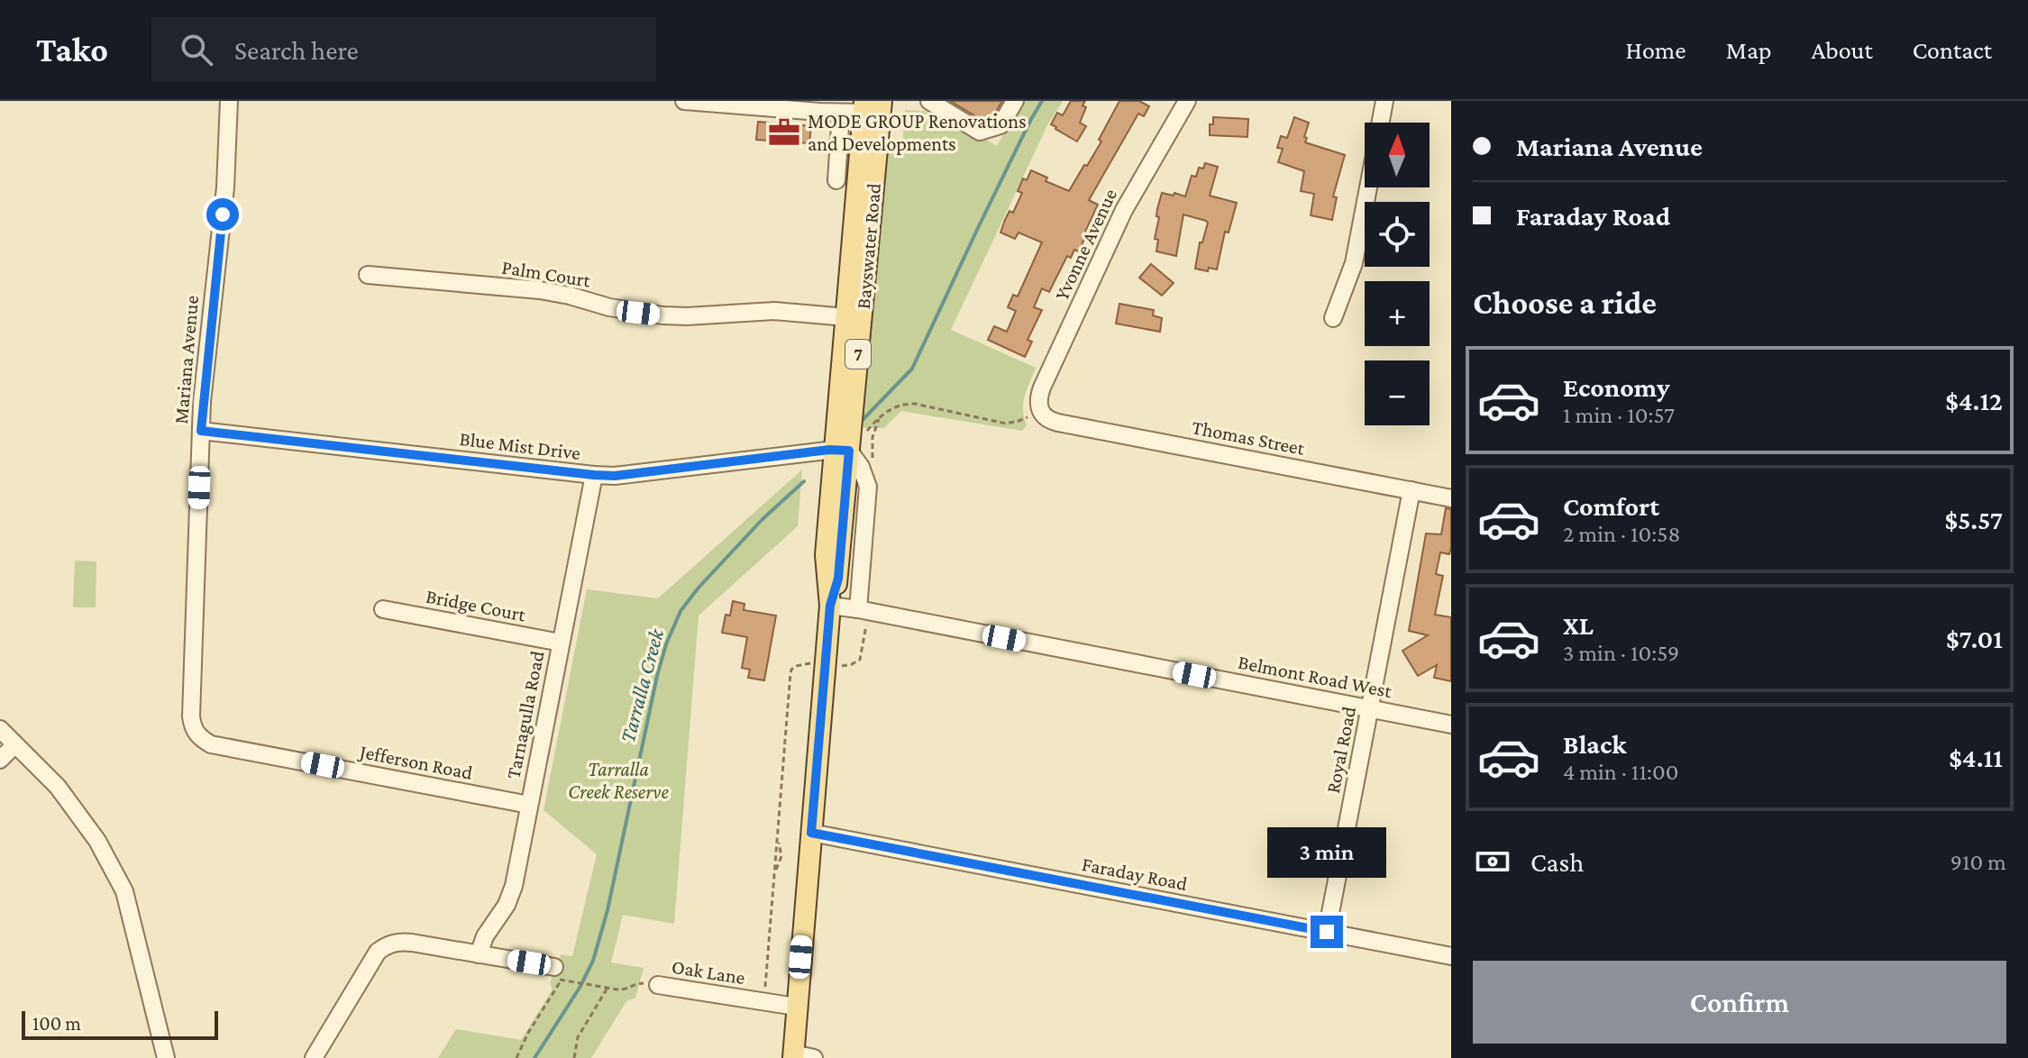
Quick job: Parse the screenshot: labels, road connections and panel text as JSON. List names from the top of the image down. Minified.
{"streets":{"main road":["Bayswater Road","7"],"street":["Yvonne Avenue","Palm Court","Mariana Avenue","Thomas Street","Blue Mist Drive","Bridge Court","Belmont Road West","Tarnagulla Road","Royal Road","Jefferson Road","Faraday Road","Oak Lane"]},"crossings":[["Yvonne Avenue","Thomas Street"],["Bayswater Road","Palm Court"],["Bayswater Road","Blue Mist Drive"],["Bayswater Road","Belmont Road West"],["Bayswater Road","Faraday Road"],["Bayswater Road","Oak Lane"],["Mariana Avenue","Blue Mist Drive"],["Mariana Avenue","Jefferson Road"],["Thomas Street","Royal Road"],["Blue Mist Drive","Tarnagulla Road"],["Bridge Court","Tarnagulla Road"],["Belmont Road West","Royal Road"],["Tarnagulla Road","Jefferson Road"],["Royal Road","Faraday Road"]],"water":["Tarralla Creek"],"parks":["Tarralla Creek Reserve"],"places":{"office":["MODE GROUP Renovations and Developments"]},"scale_bar":"100 m","north":"top","page":{"header":"Tako","search":"Search here","nav":["Home","Map","About","Contact"],"banner":["Mariana Avenue","Faraday Road"],"map_buttons":["+","−"],"heading":"Choose a ride","list":[{"name":"Economy","note":"1 min · 10:57","value":"$4.12"},{"name":"Comfort","note":"2 min · 10:58","value":"$5.57"},{"name":"XL","note":"3 min · 10:59","value":"$7.01"},{"name":"Black","note":"4 min · 11:00","value":"$4.11"}],"pay":["Cash","910 m"],"bubble":"3 min","buttons":"Confirm","scale":"100 m"}}
